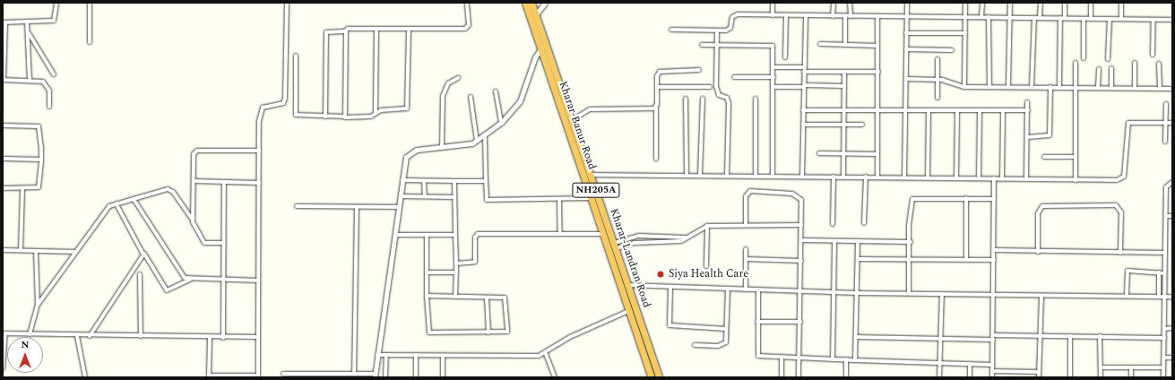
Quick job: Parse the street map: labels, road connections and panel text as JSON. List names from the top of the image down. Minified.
{"streets":{"highway":["Kharar-Banur Road","NH205A","Kharar-Landran Road"]},"crossings":[["Kharar-Banur Road","Kharar-Landran Road"]],"places":["Siya Health Care"],"north":"top"}
